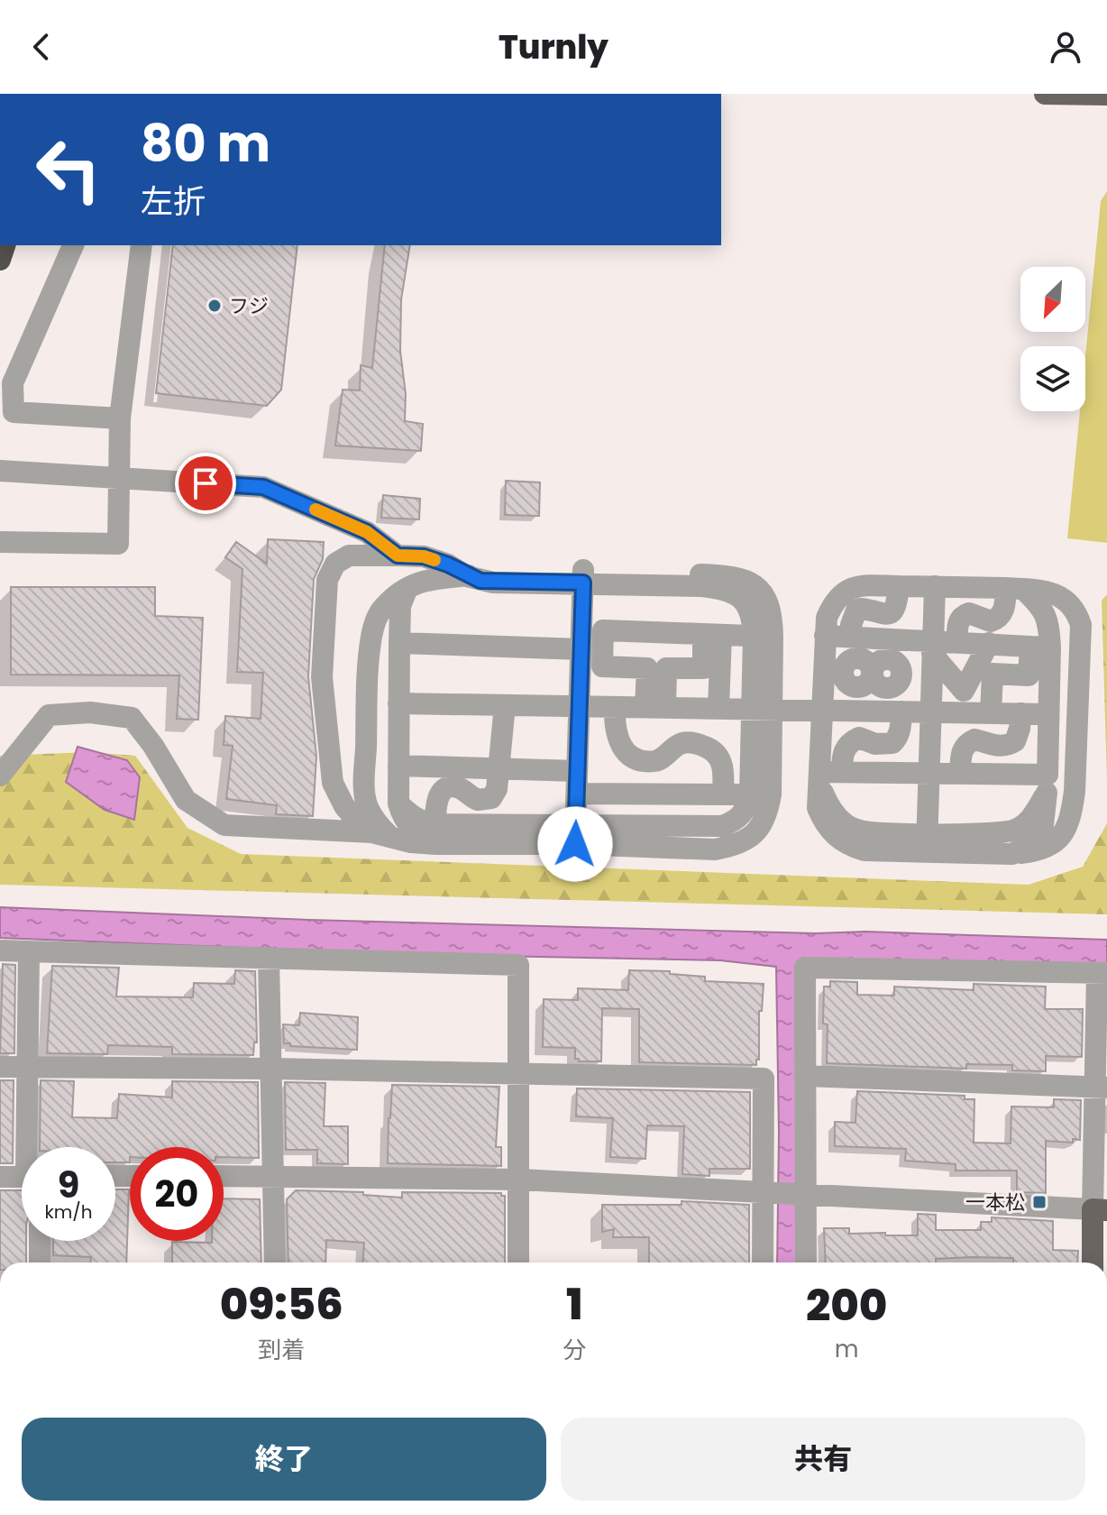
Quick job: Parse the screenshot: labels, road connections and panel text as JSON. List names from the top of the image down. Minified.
{"places":{"other":["フジ"],"transit":["一本松"]},"north":"bottom left","page":{"header":"Turnly","turn":["80 m","左折"],"speed":"9 km/h","limit":"20","eta":["09:56","到着","1","分","200","m"],"buttons":["終了","共有"]}}
